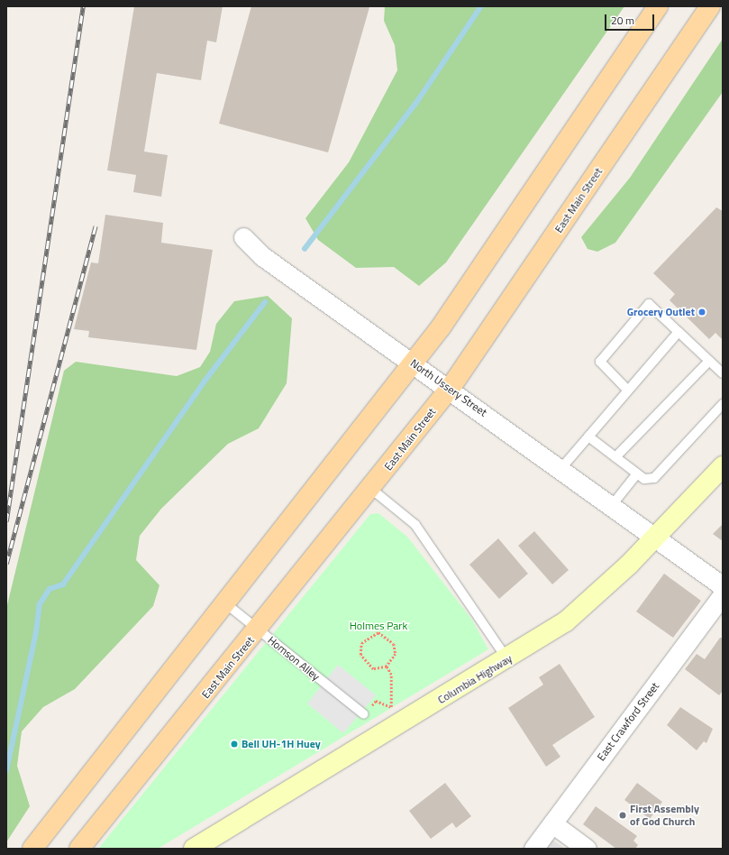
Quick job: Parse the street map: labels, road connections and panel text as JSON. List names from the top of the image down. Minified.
{"streets":{"main road":["East Main Street","Columbia Highway"],"street":["North Ussery Street","East Crawford Street"],"lane":["Homson Alley"]},"crossings":[["East Main Street","North Ussery Street"],["East Main Street","Homson Alley"],["North Ussery Street","Columbia Highway"]],"parks":["Holmes Park"],"places":["Grocery Outlet","Bell UH-1H Huey","First Assembly of God Church"],"scale_bar":"20 m"}
